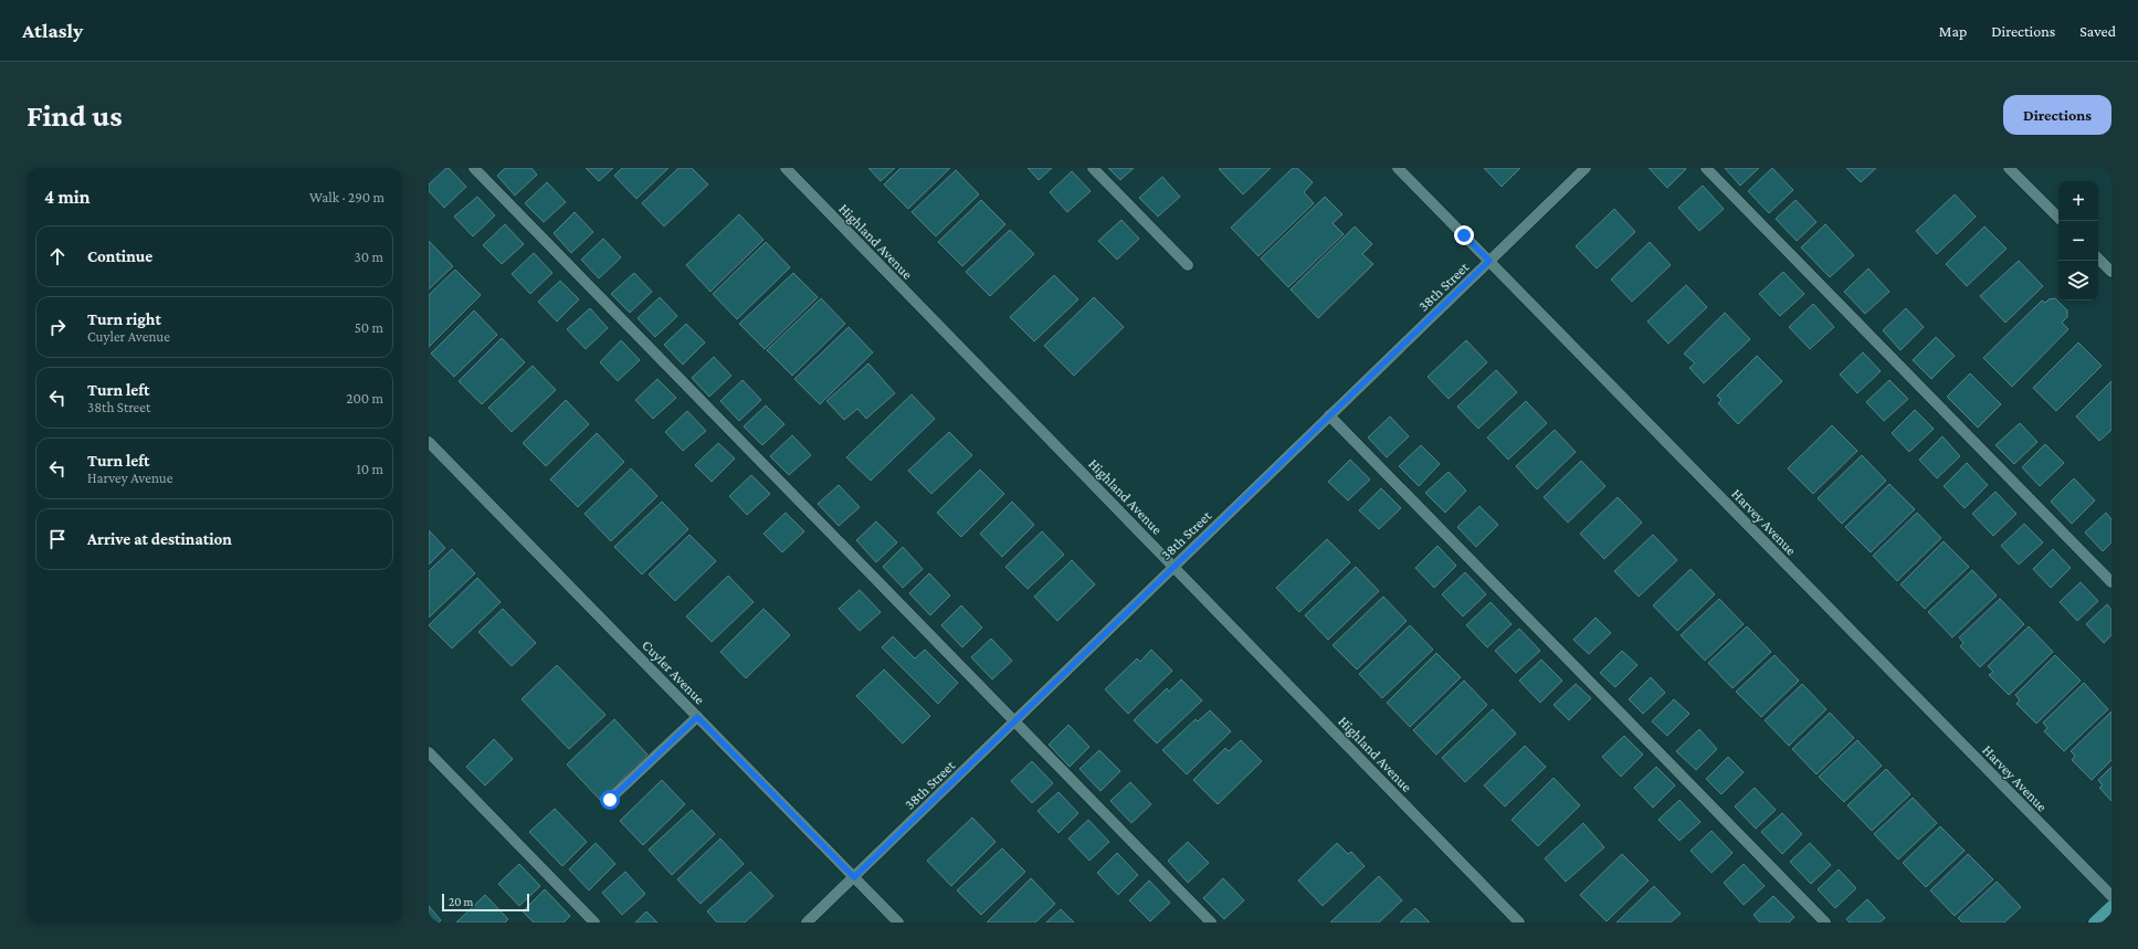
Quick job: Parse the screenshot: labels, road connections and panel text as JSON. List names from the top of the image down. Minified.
{"streets":{"street":["Highland Avenue","38th Street","Harvey Avenue","Cuyler Avenue"]},"crossings":[["Highland Avenue","38th Street"],["38th Street","Harvey Avenue"],["38th Street","Cuyler Avenue"]],"scale_bar":"20 m","page":{"header":"Atlasly","nav":["Map","Directions","Saved"],"buttons":"Directions","title":"Find us","heading":["4 min","Walk · 290 m"],"map_buttons":["+","−"],"list":[["Continue","30 m"],["Turn right","Cuyler Avenue","50 m"],["Turn left","38th Street","200 m"],["Turn left","Harvey Avenue","10 m"],"Arrive at destination"],"scale":"20 m"}}
